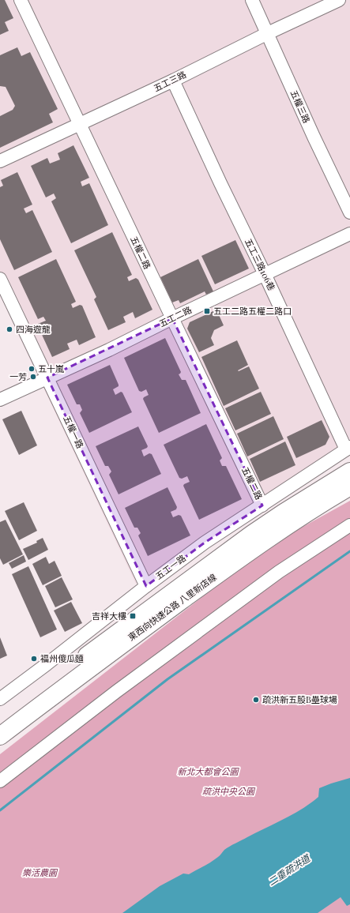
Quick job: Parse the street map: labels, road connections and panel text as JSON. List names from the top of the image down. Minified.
{"streets":{"highway":["東西向快速公路 八里新店線"],"street":["五工三路","五權三路","五權二路","五工三路106巷","五工二路","五權一路","五工一路"]},"crossings":[["五工三路","五權三路"],["五工三路","五權二路"],["五工三路","五工三路106巷"],["五權二路","五工二路"],["五權二路","五工一路"],["五工三路106巷","五工二路"],["五工三路106巷","五工一路"],["五工二路","五權一路"],["五權一路","五工一路"]],"water":["二重疏洪道"],"parks":["新北大都會公園","疏洪中央公園","樂活農園"],"places":{"transit":["五工二路五權二路口","吉祥大樓"],"other":["四海遊龍","五十嵐","一芳","福州傻瓜麵","疏洪新五股B壘球場"]}}
